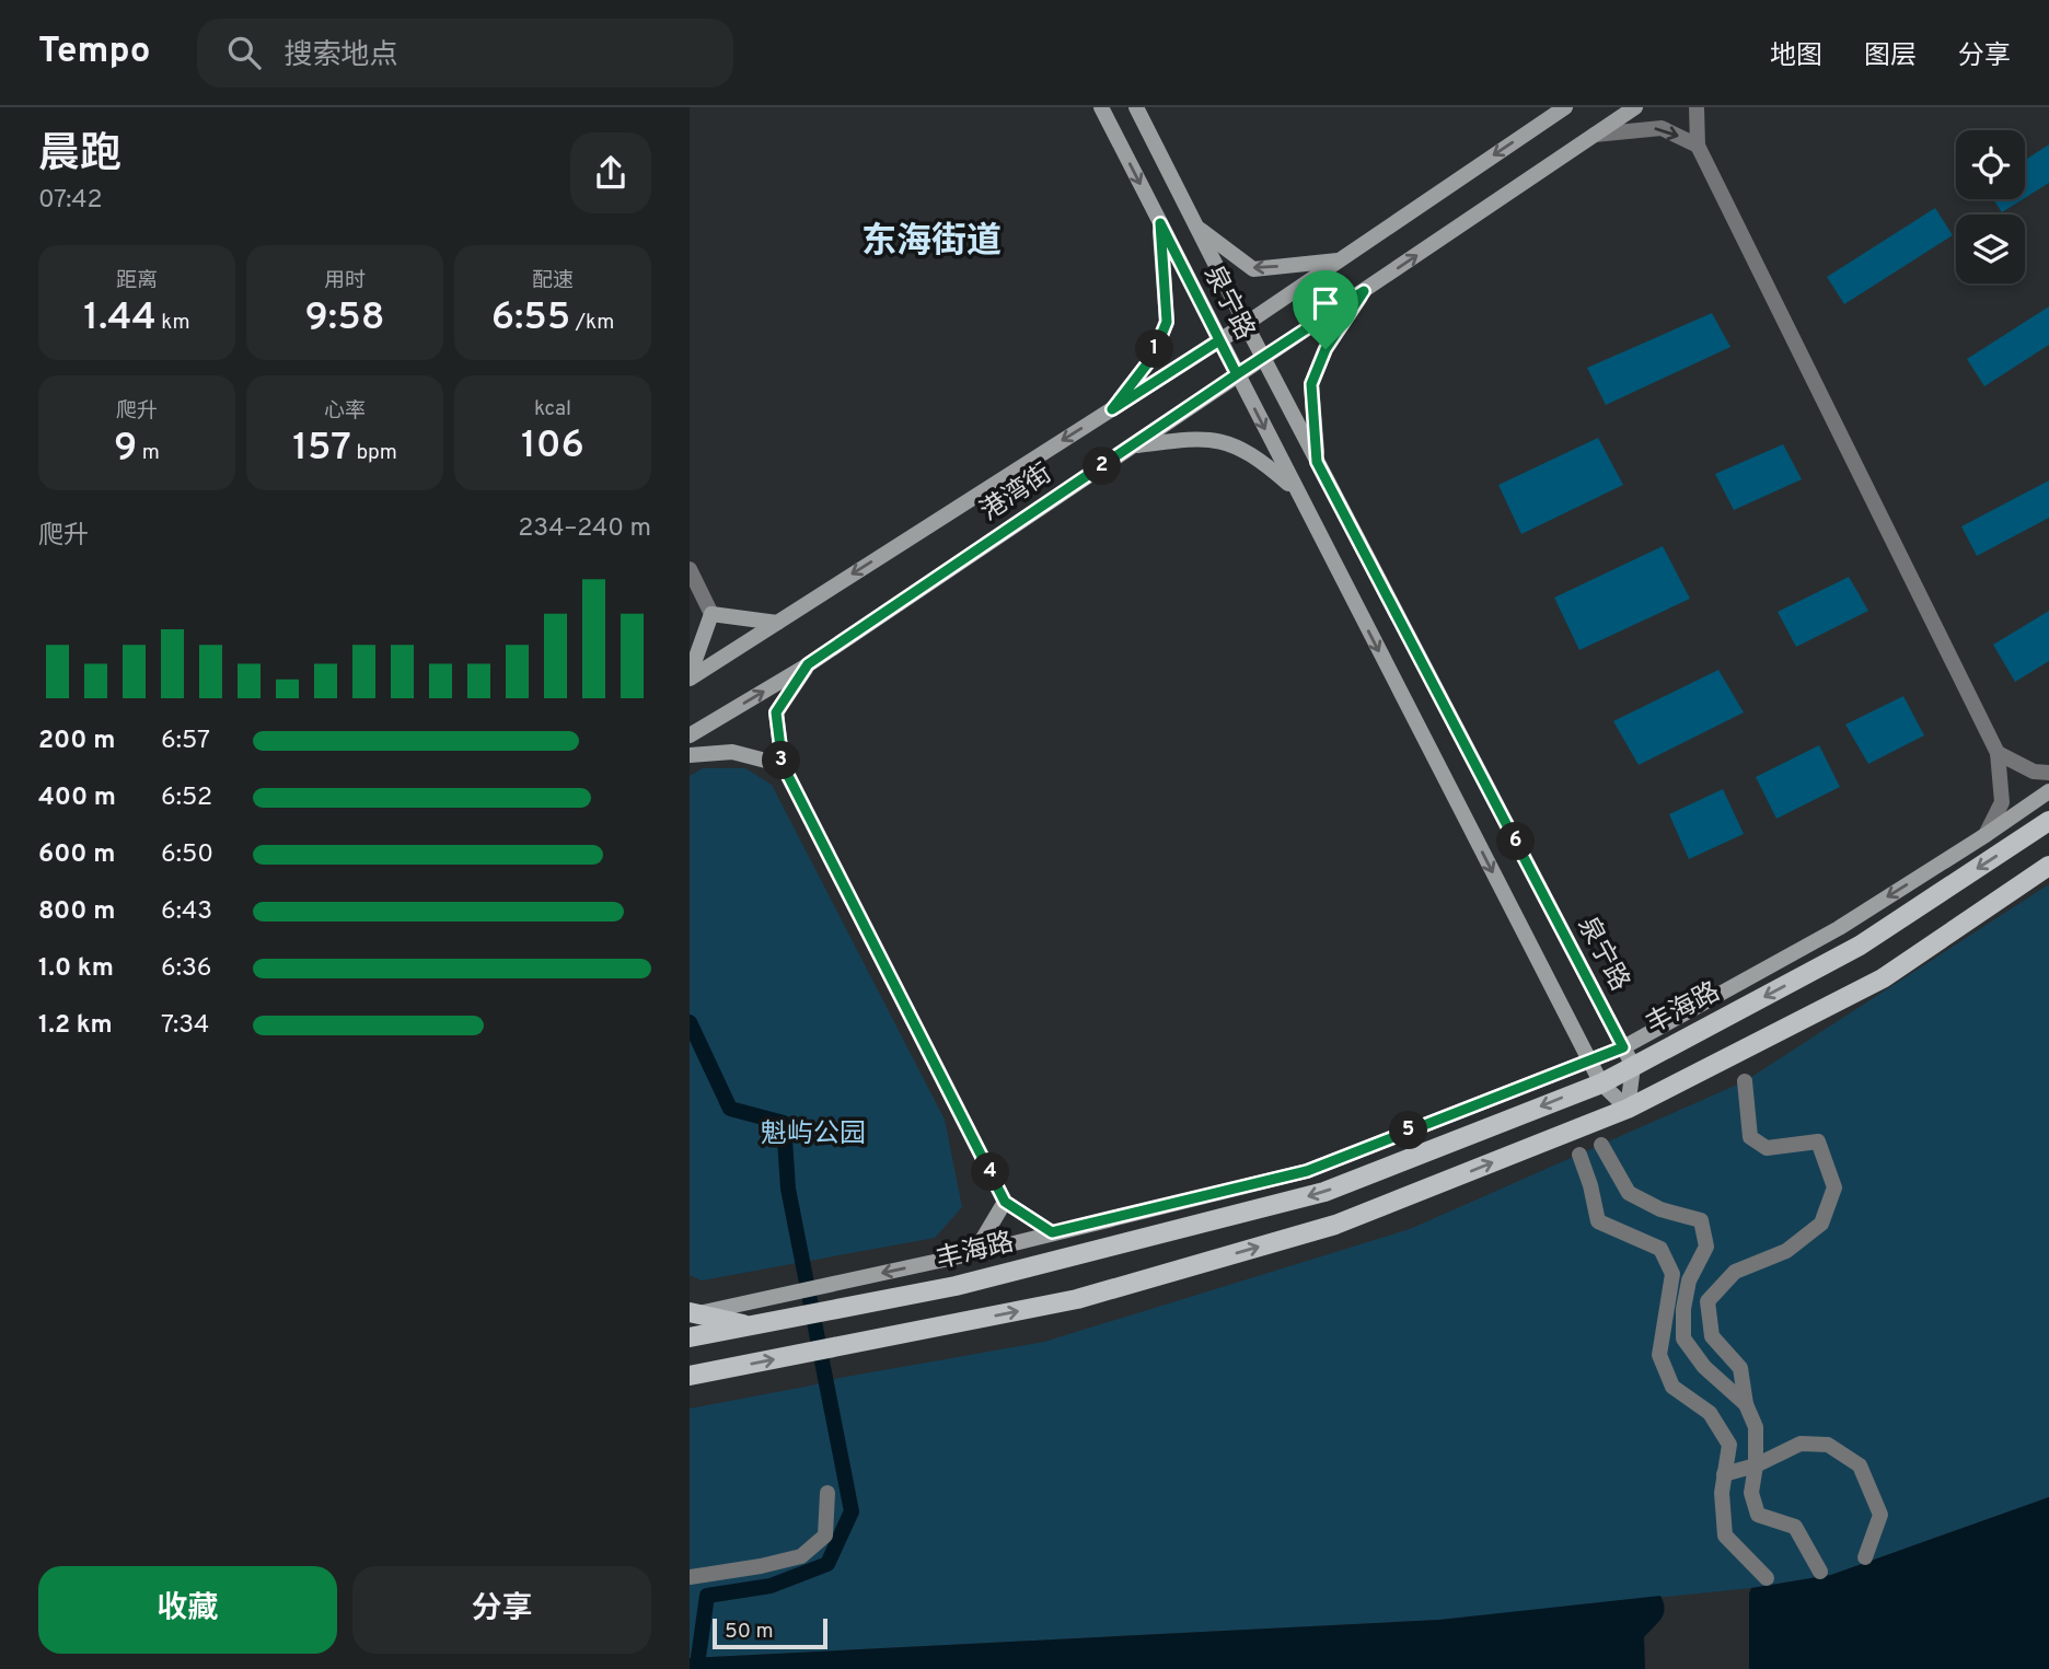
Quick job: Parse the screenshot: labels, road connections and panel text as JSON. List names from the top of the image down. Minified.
{"streets":{"main road":["丰海路"],"street":["泉宁路","港湾街"]},"crossings":[["泉宁路","港湾街"],["泉宁路","丰海路"]],"districts":["东海街道"],"parks":["魁屿公园"],"scale_bar":"50 m","page":{"header":"Tempo","search":"搜索地点","nav":["地图","图层","分享"],"heading":["晨跑","07:42"],"stats":[["距离","1.44 km"],["用时","9:58"],["配速","6:55 /km"],["爬升","9 m"],["心率","157 bpm"],["kcal","106"]],"pins":["1","2","3","6","5","4"],"chart":["爬升","234–240 m"],"list":[{"name":"200 m","note":"6:57"},{"name":"400 m","note":"6:52"},{"name":"600 m","note":"6:50"},{"name":"800 m","note":"6:43"},{"name":"1.0 km","note":"6:36"},{"name":"1.2 km","note":"7:34"}],"buttons":["收藏","分享"],"scale":"50 m"}}
